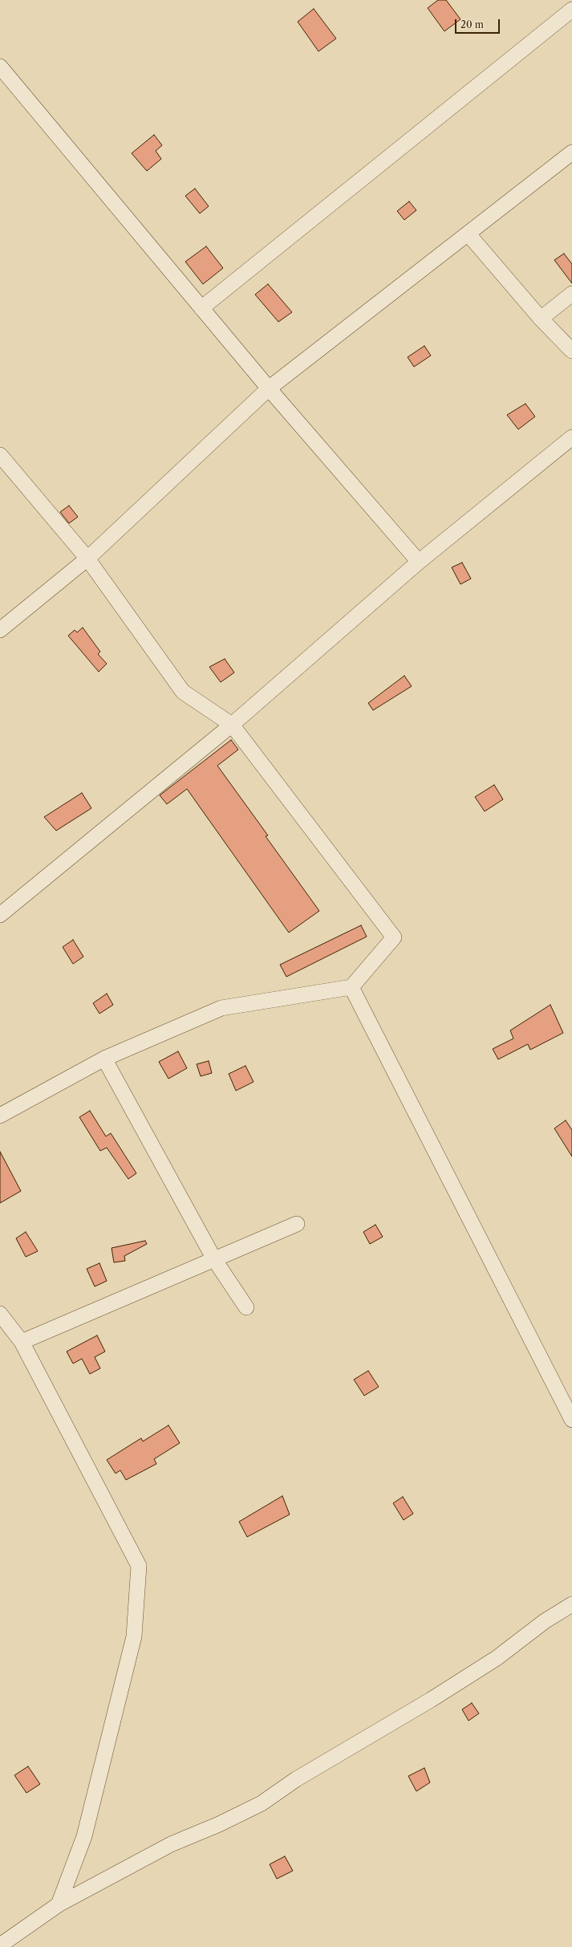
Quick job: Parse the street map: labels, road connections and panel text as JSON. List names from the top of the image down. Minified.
{"scale_bar":"20 m"}
